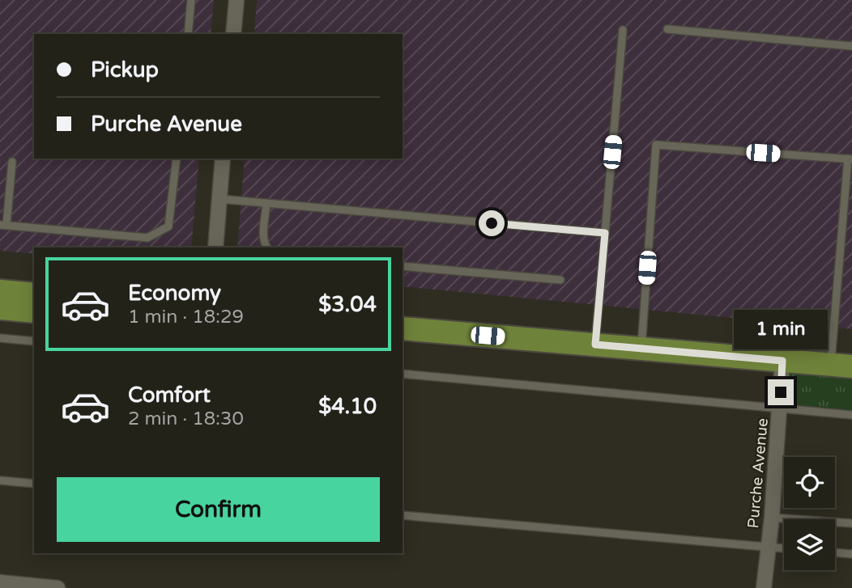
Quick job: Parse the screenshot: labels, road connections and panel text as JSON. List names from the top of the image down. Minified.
{"streets":{"street":["Purche Avenue"]},"page":{"banner":["Pickup","Purche Avenue"],"list":[{"name":"Economy","note":"1 min · 18:29","value":"$3.04"},{"name":"Comfort","note":"2 min · 18:30","value":"$4.10"}],"bubble":"1 min","buttons":"Confirm"}}
